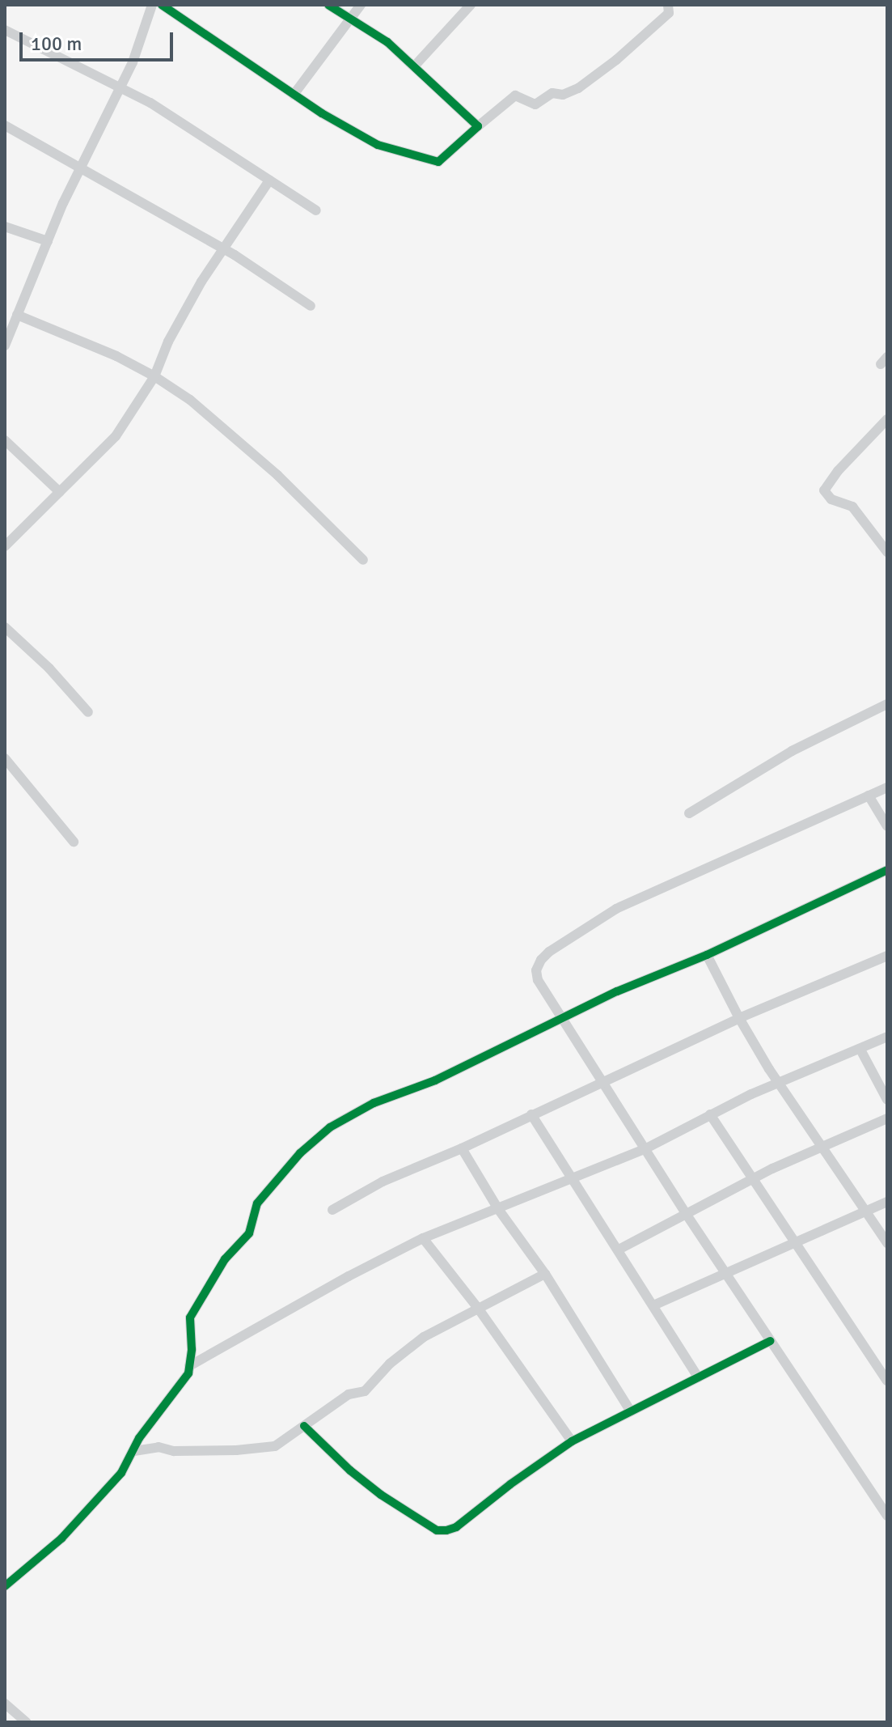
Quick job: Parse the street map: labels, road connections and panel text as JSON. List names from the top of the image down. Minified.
{"scale_bar":"100 m"}
